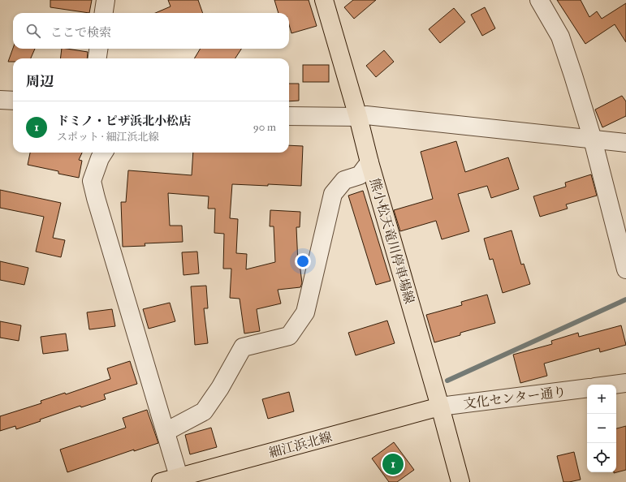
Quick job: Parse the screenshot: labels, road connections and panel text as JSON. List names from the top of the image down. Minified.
{"streets":{"main road":["熊小松天竜川停車場線","細江浜北線"],"street":["文化センター通り"]},"crossings":[["熊小松天竜川停車場線","文化センター通り"],["熊小松天竜川停車場線","細江浜北線"],["文化センター通り","細江浜北線"]],"page":{"search":"ここで検索","heading":"周辺","list":[{"mark":"1","name":"ドミノ・ピザ浜北小松店","note":"スポット · 細江浜北線","value":"90 m"}],"map_buttons":["+","−"],"pins":"1"}}
